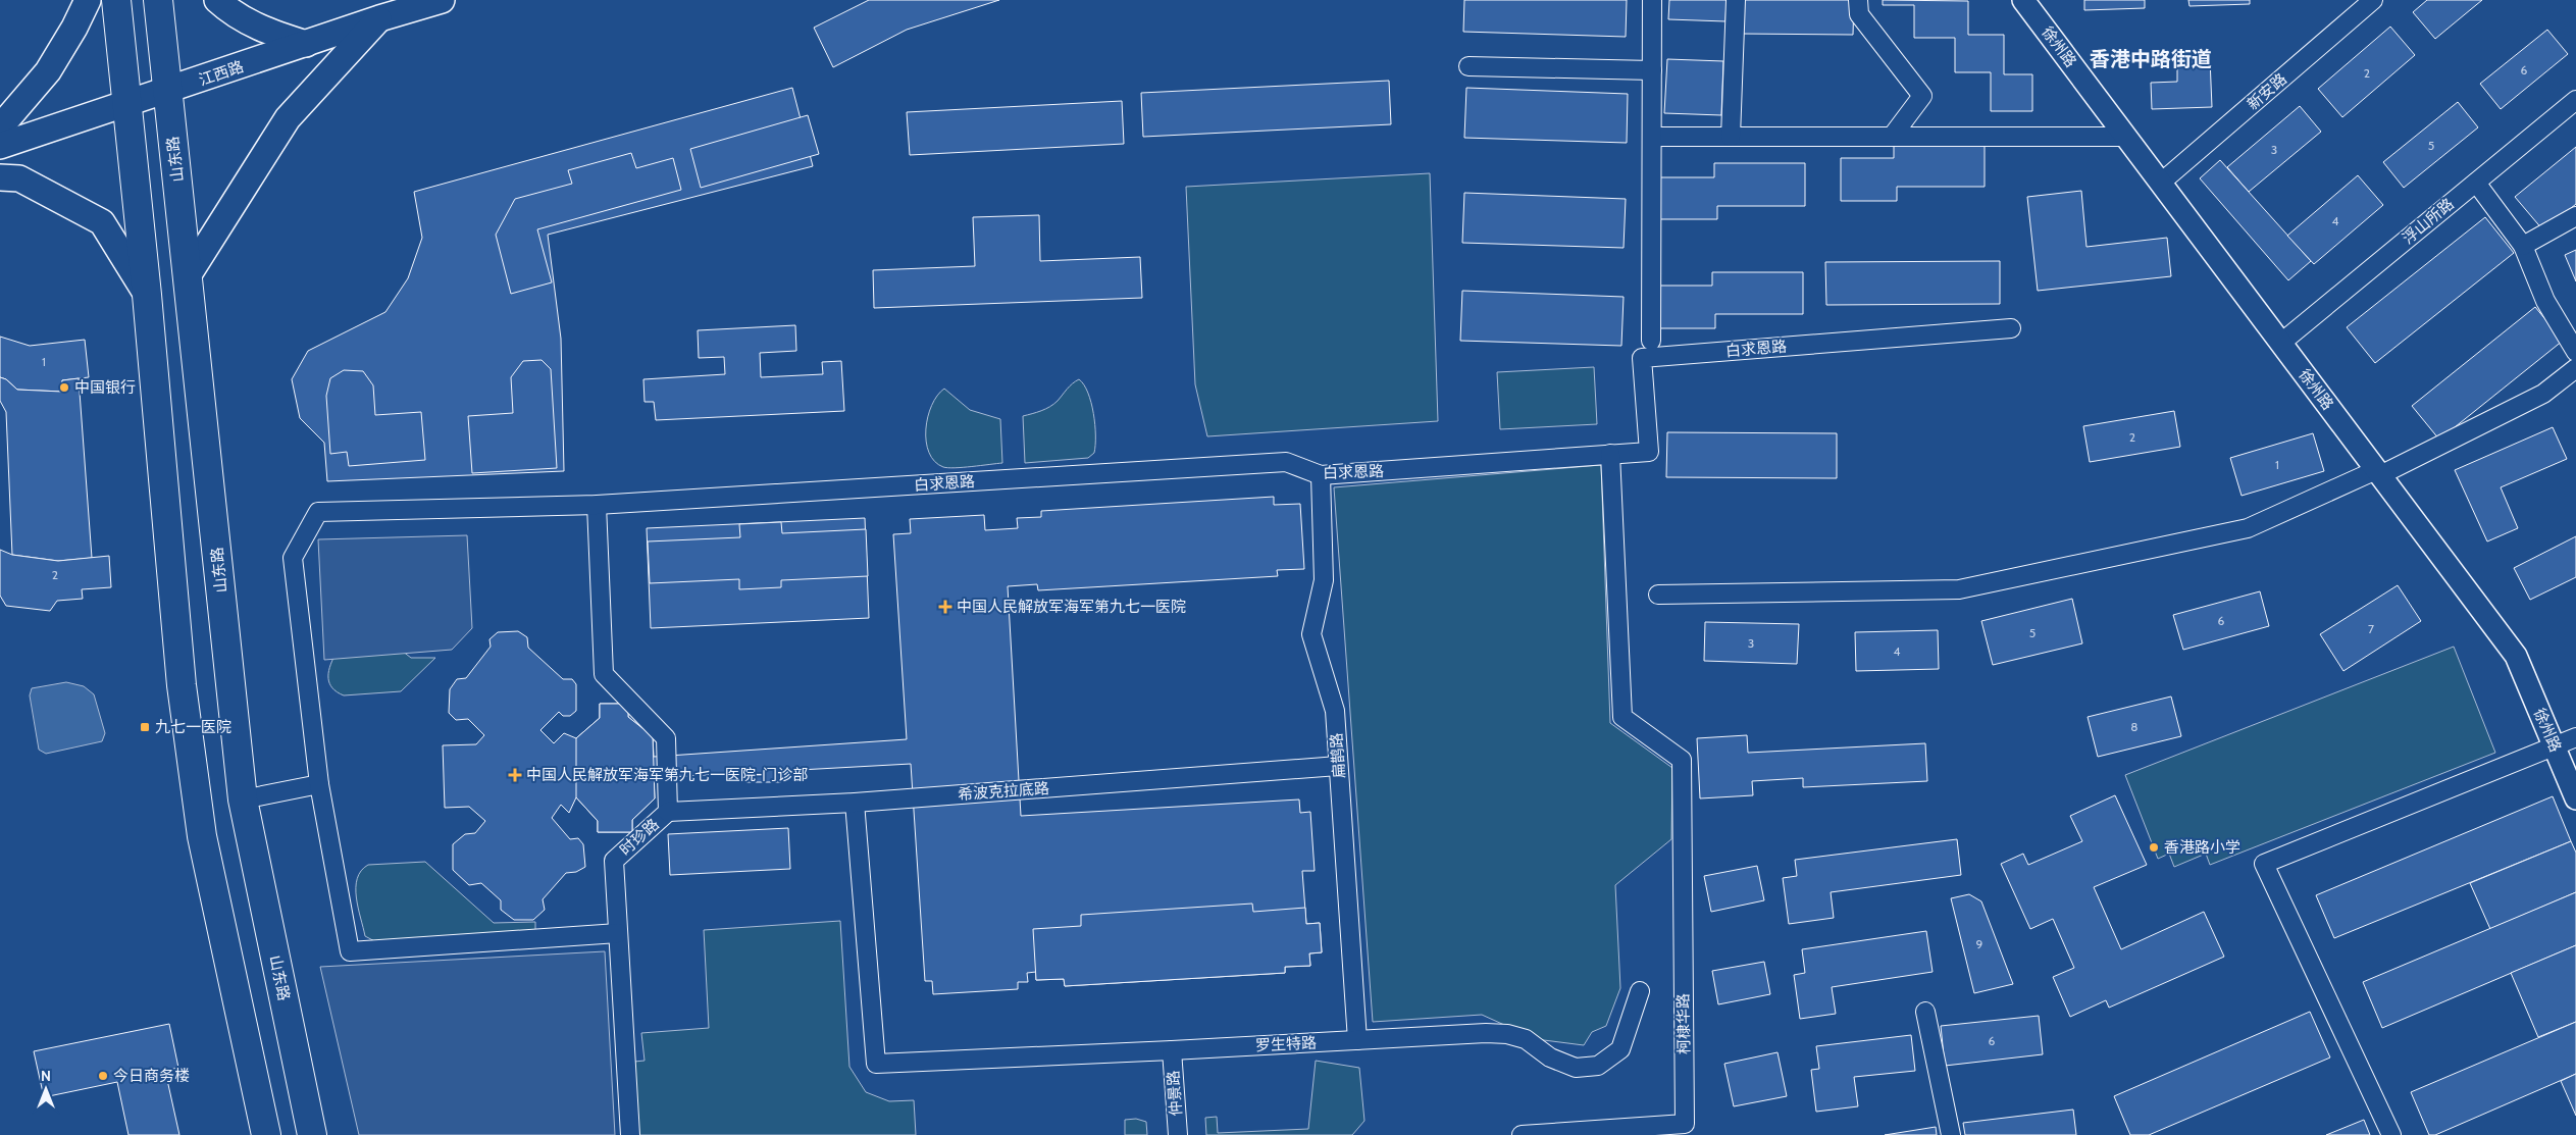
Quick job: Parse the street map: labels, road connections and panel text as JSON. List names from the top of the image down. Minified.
{"streets":{"main road":["江西路","山东路"],"street":["徐州路","新安路","浮山所路","白求恩路","扁鹊路","希波克拉底路","时珍路","柯棣华路","罗生特路","仲景路"]},"crossings":[["徐州路","新安路"],["徐州路","浮山所路"],["江西路","山东路"],["白求恩路","扁鹊路"],["白求恩路","时珍路"],["白求恩路","柯棣华路"],["扁鹊路","希波克拉底路"],["扁鹊路","罗生特路"],["希波克拉底路","时珍路"],["希波克拉底路","罗生特路"],["罗生特路","仲景路"]],"districts":["香港中路街道"],"places":{"other":["中国银行","香港路小学","今日商务楼"],"health":["中国人民解放军海军第九七一医院","中国人民解放军海军第九七一医院-门诊部"],"transit":["九七一医院"]},"house_numbers":["6","2","5","3","4","1","2","1","2","6","7","5","3","4","8","9","6"],"north":"top"}
